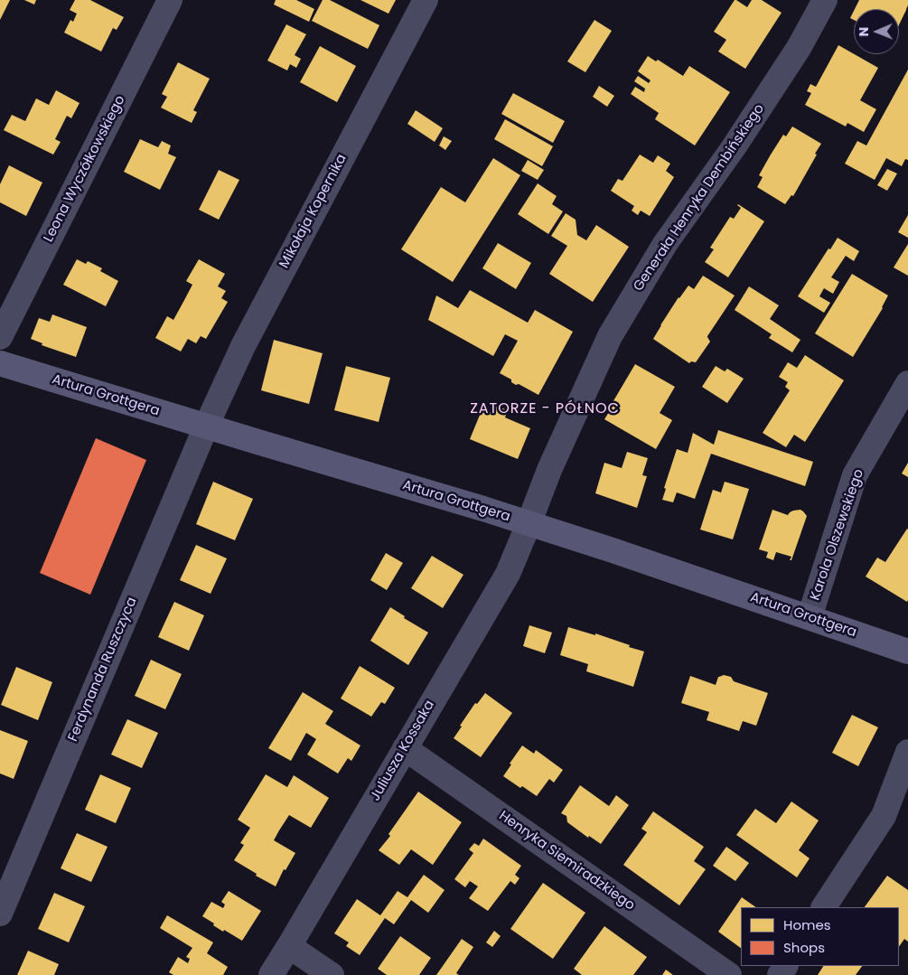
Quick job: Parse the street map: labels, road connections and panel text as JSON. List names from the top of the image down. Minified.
{"streets":{"street":["Leona Wyczółkowskiego","Generała Henryka Dembińskiego","Mikołaja Kopernika","Artura Grottgera","Karola Olszewskiego","Ferdynanda Ruszczyca","Juliusza Kossaka","Henryka Siemiradzkiego"]},"crossings":[["Generała Henryka Dembińskiego","Artura Grottgera"],["Generała Henryka Dembińskiego","Juliusza Kossaka"],["Mikołaja Kopernika","Artura Grottgera"],["Mikołaja Kopernika","Ferdynanda Ruszczyca"],["Artura Grottgera","Karola Olszewskiego"],["Artura Grottgera","Ferdynanda Ruszczyca"],["Artura Grottgera","Juliusza Kossaka"],["Juliusza Kossaka","Henryka Siemiradzkiego"]],"districts":["ZATORZE - PÓŁNOC"],"legend":["Homes","Shops"],"north":"left"}
